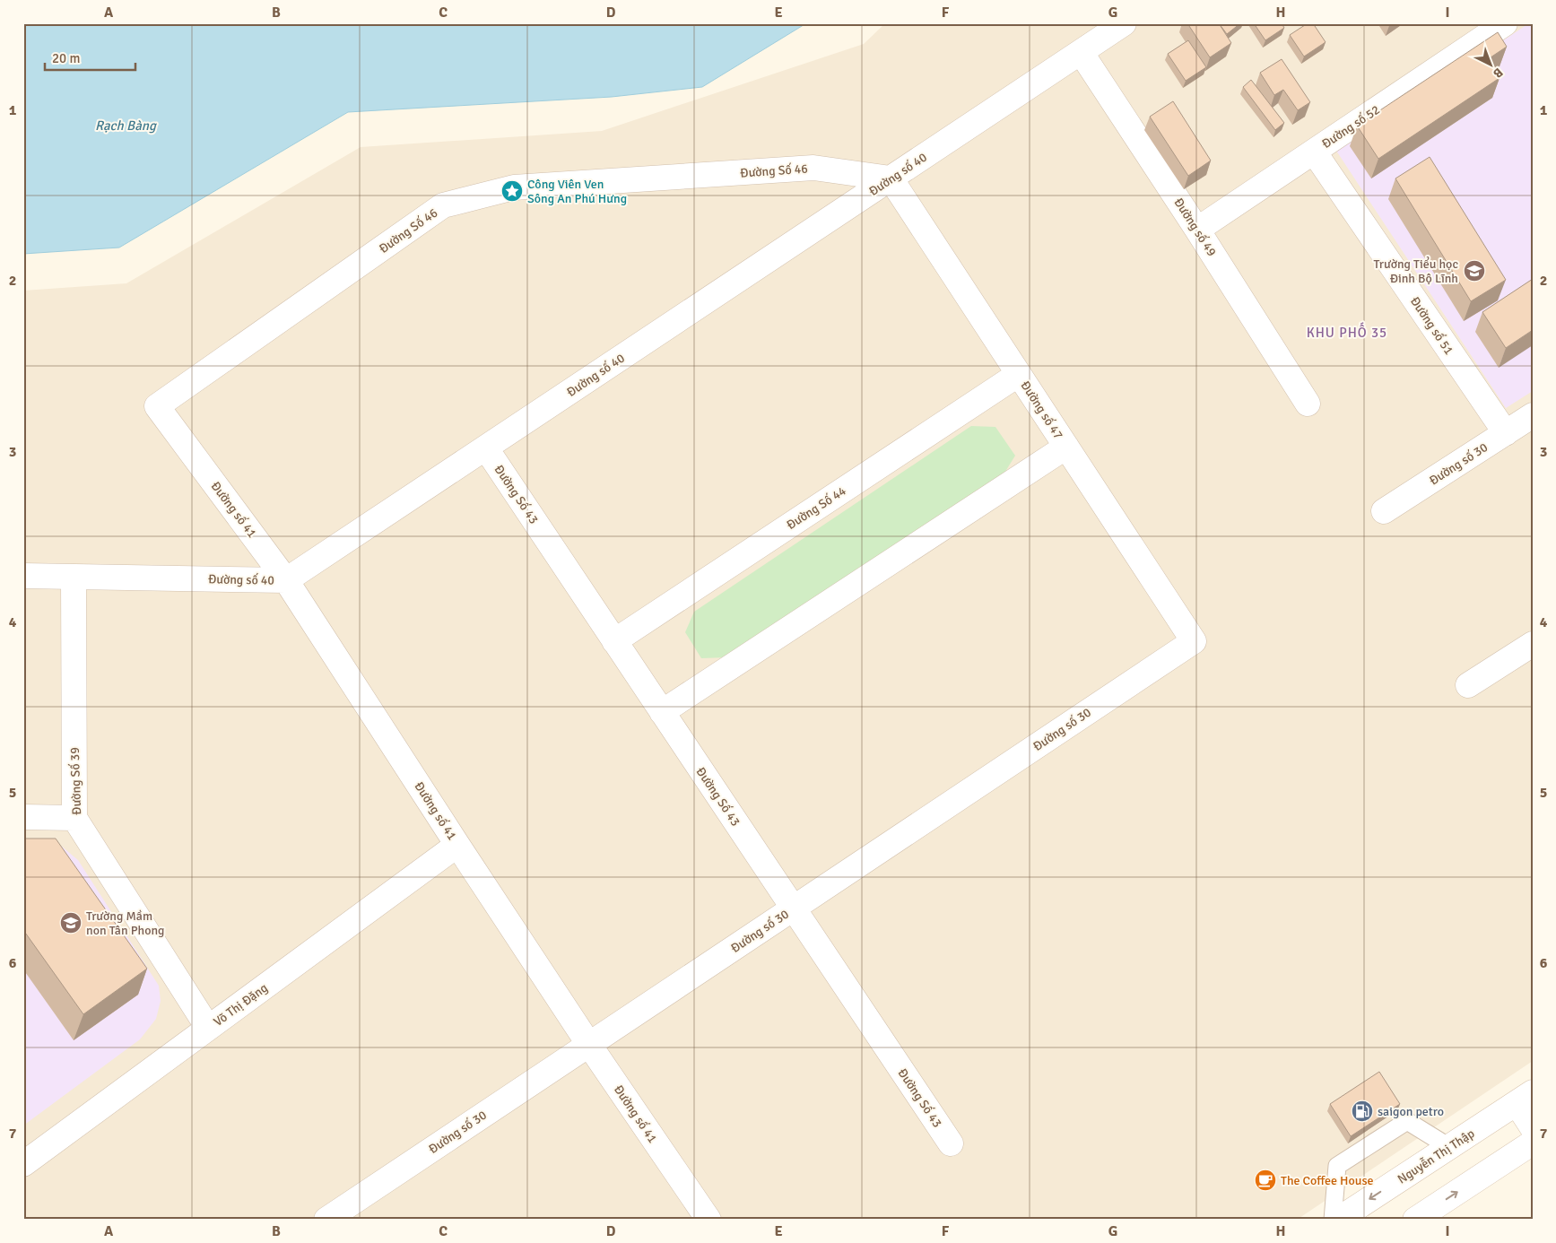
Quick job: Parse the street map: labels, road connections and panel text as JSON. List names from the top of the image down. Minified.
{"streets":{"street":["Đường số 52","Đường Số 46","Đường số 40","Đường số 49","Đường số 51","Đường số 47","Đường số 30","Đường Số 43","Đường Số 44","Đường số 41","Đường Số 39","Võ Thị Đặng","Nguyễn Thị Thập"]},"crossings":[["Đường số 52","Đường số 49"],["Đường số 52","Đường số 51"],["Đường Số 46","Đường số 40"],["Đường Số 46","Đường số 47"],["Đường Số 46","Đường số 41"],["Đường số 40","Đường số 49"],["Đường số 40","Đường số 47"],["Đường số 40","Đường Số 43"],["Đường số 40","Đường số 41"],["Đường số 40","Đường Số 39"],["Đường số 51","Đường số 30"],["Đường số 47","Đường số 30"],["Đường số 47","Đường Số 44"],["Đường số 30","Đường Số 43"],["Đường số 30","Đường số 41"],["Đường Số 43","Đường Số 44"],["Đường số 41","Võ Thị Đặng"],["Đường Số 39","Võ Thị Đặng"]],"districts":["KHU PHỐ 35"],"water":["Rạch Bàng"],"places":{"place":["Công Viên Ven Sông An Phú Hưng"],"school or university":["Trường Tiểu học Đinh Bộ Lĩnh","Trường Mầm non Tân Phong"],"fuel station":["saigon petro"],"cafe":["The Coffee House"]},"scale_bar":"20 m","north":"bottom right","grid":{"columns":["A","B","C","D","E","F","G","H","I"],"rows":["1","2","3","4","5","6","7"]}}
